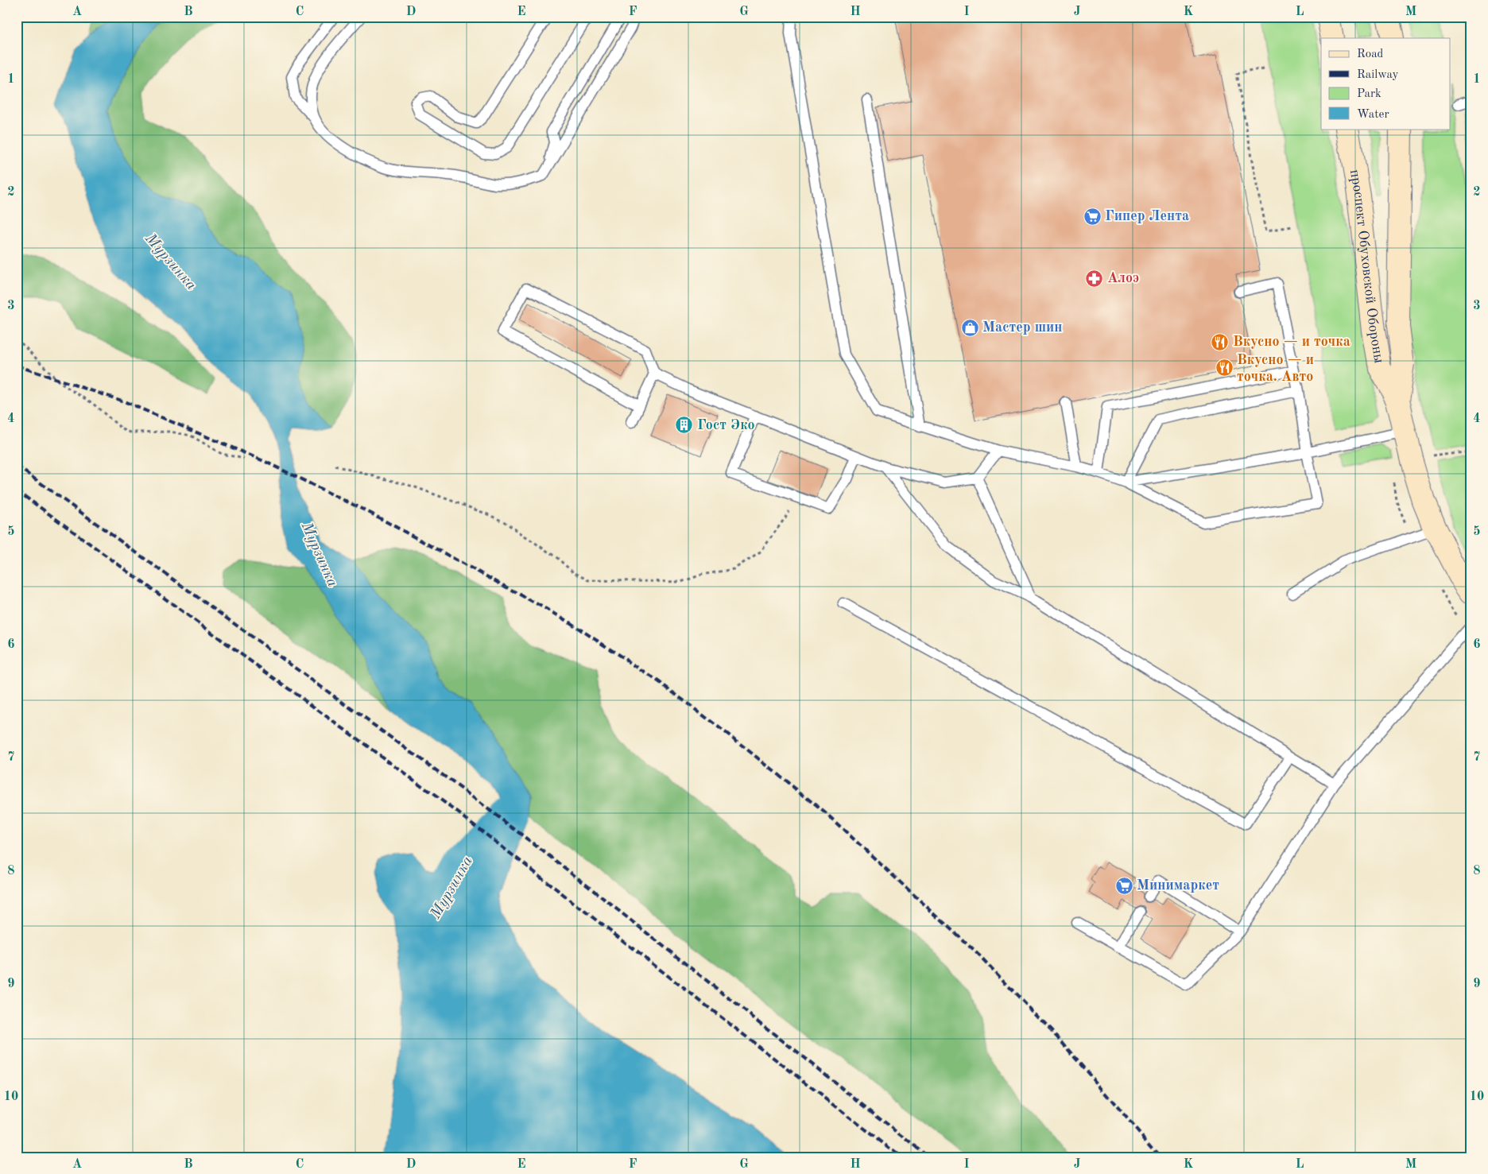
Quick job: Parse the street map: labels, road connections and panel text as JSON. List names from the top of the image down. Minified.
{"streets":{"street":["проспект Обуховской Обороны"]},"water":["Мурзинка"],"places":{"supermarket":["Гипер Лента","Минимаркет"],"pharmacy":["Алоэ"],"shop":["Мастер шин"],"restaurant":["Вкусно — и точка","Вкусно — и точка. Авто"],"building":["Гост Эко"]},"legend":["Road","Railway","Park","Water"],"grid":{"columns":["A","B","C","D","E","F","G","H","I","J","K","L","M"],"rows":["1","2","3","4","5","6","7","8","9","10"]}}
